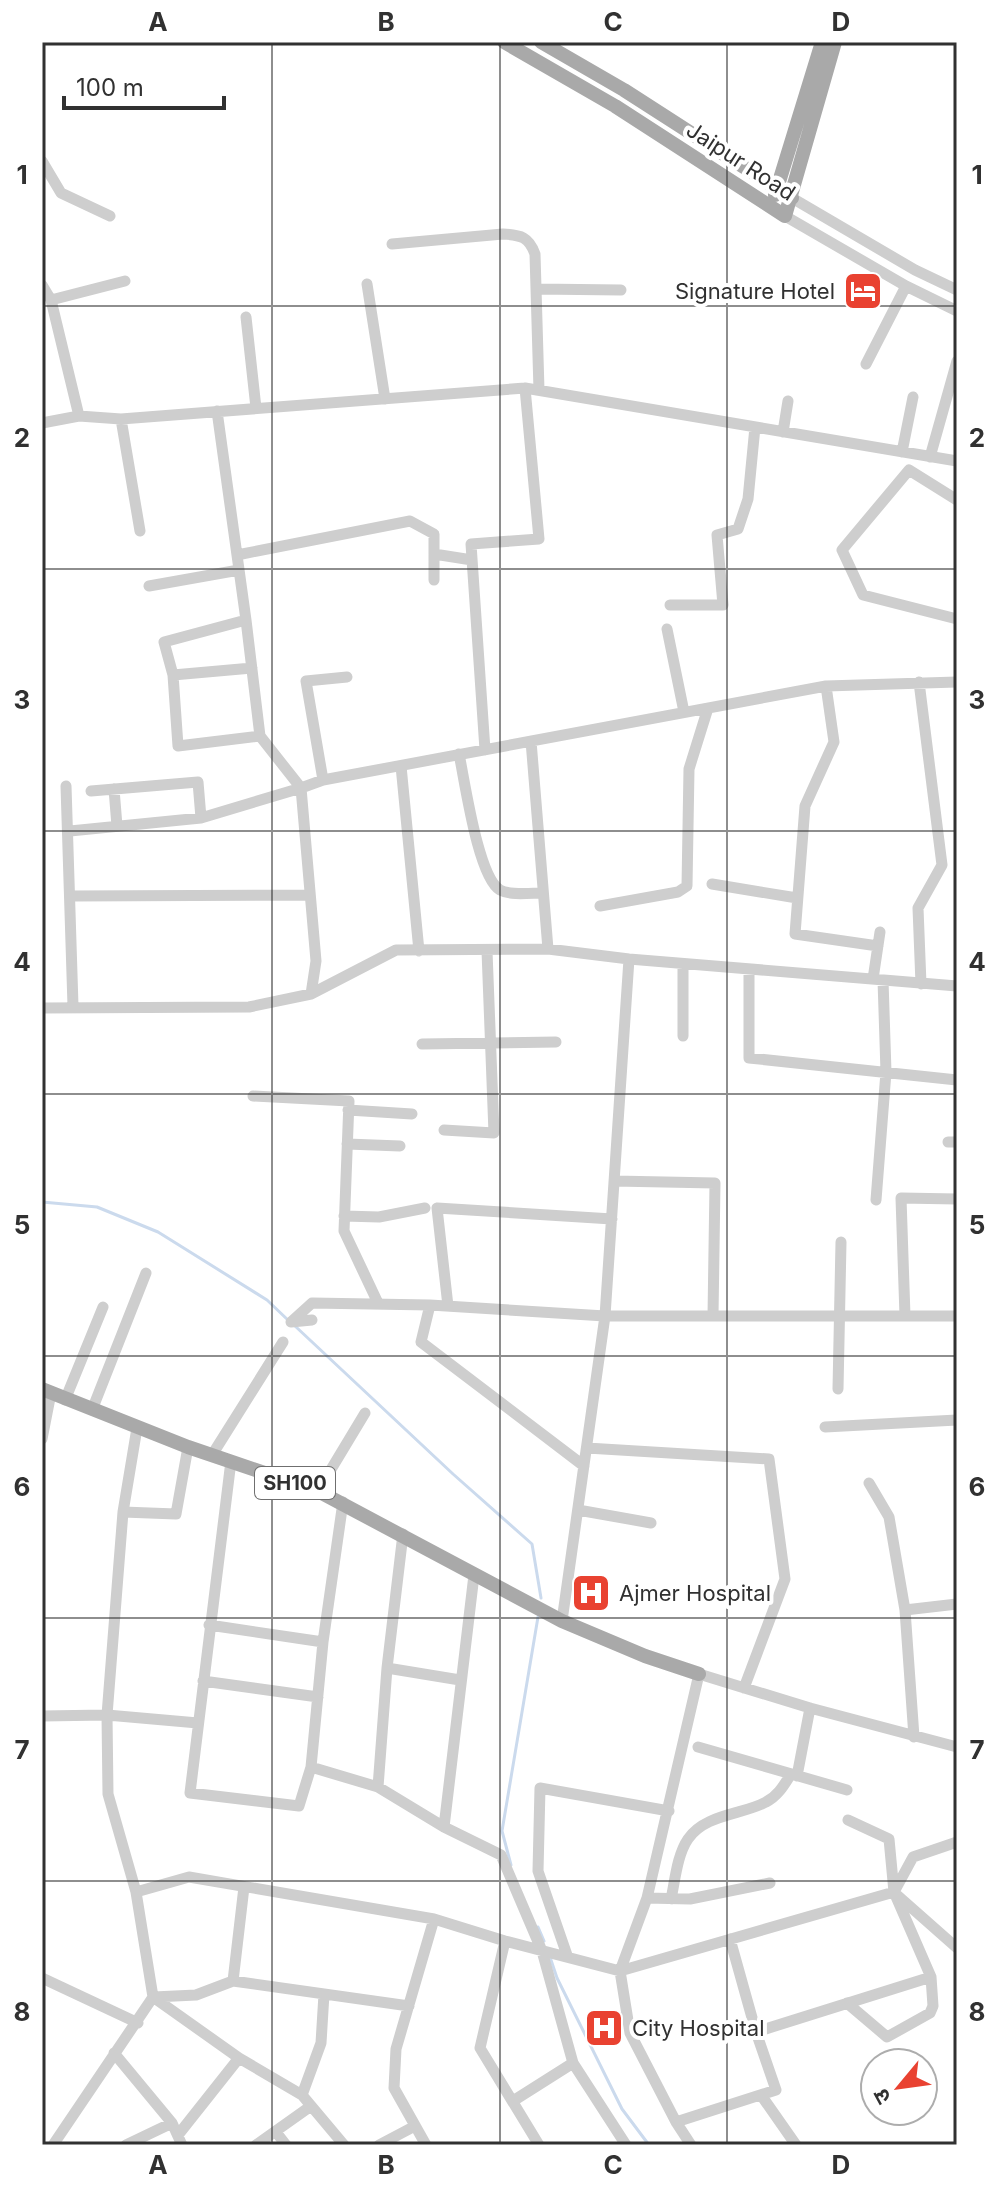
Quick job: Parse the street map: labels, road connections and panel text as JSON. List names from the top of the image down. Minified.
{"streets":{"main road":["Jaipur Road","SH100"]},"places":{"hotel":["Signature Hotel"],"hospital":["Ajmer Hospital","City Hospital"]},"scale_bar":"100 m","north":"bottom left","grid":{"columns":["A","B","C","D"],"rows":["1","2","3","4","5","6","7","8"]}}
